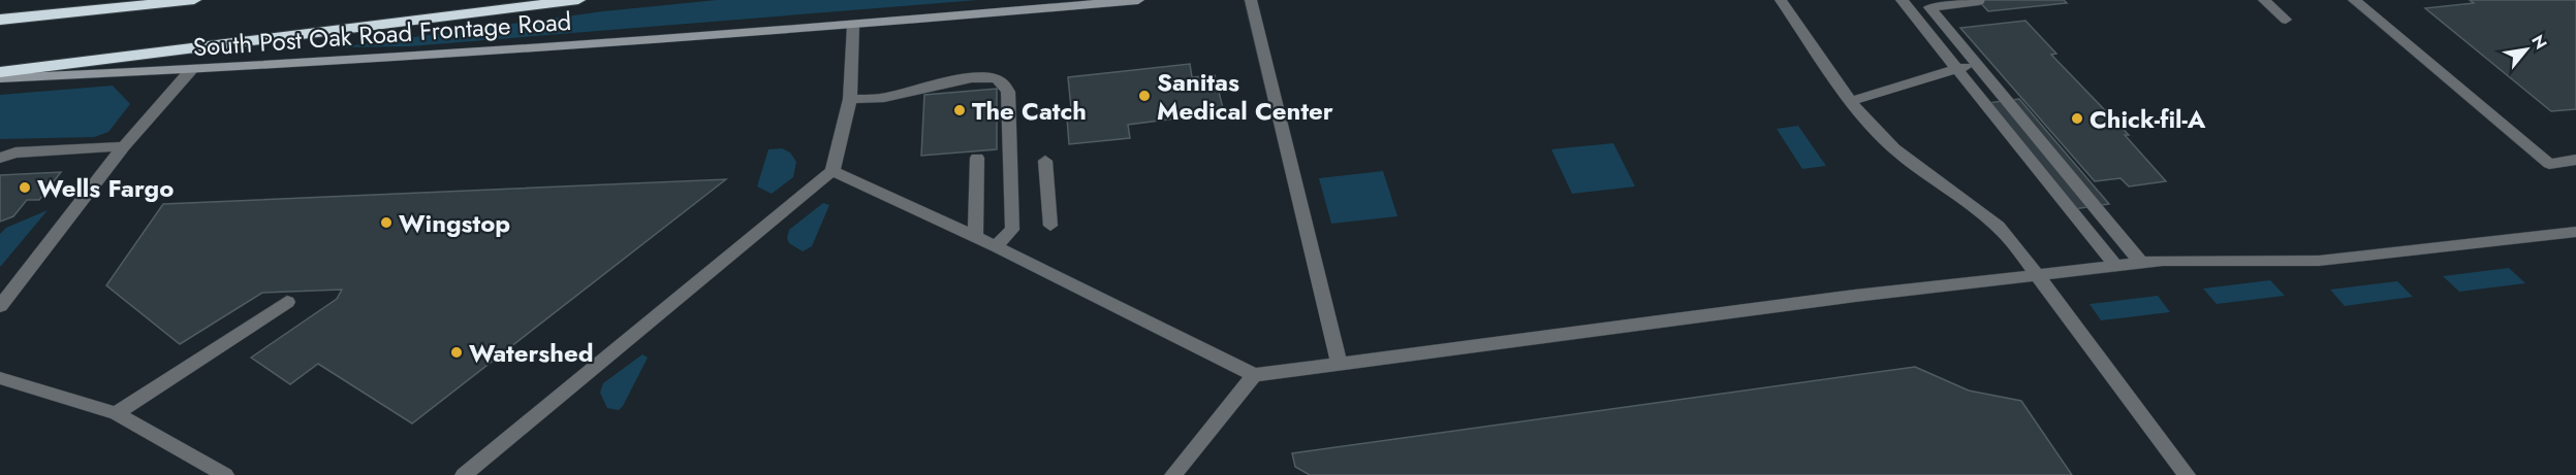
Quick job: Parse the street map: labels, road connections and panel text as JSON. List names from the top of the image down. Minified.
{"streets":{"main road":["South Post Oak Road Frontage Road"]},"places":["Sanitas Medical Center","The Catch","Chick-fil-A","Wells Fargo","Wingstop","Watershed"],"north":"top right"}
